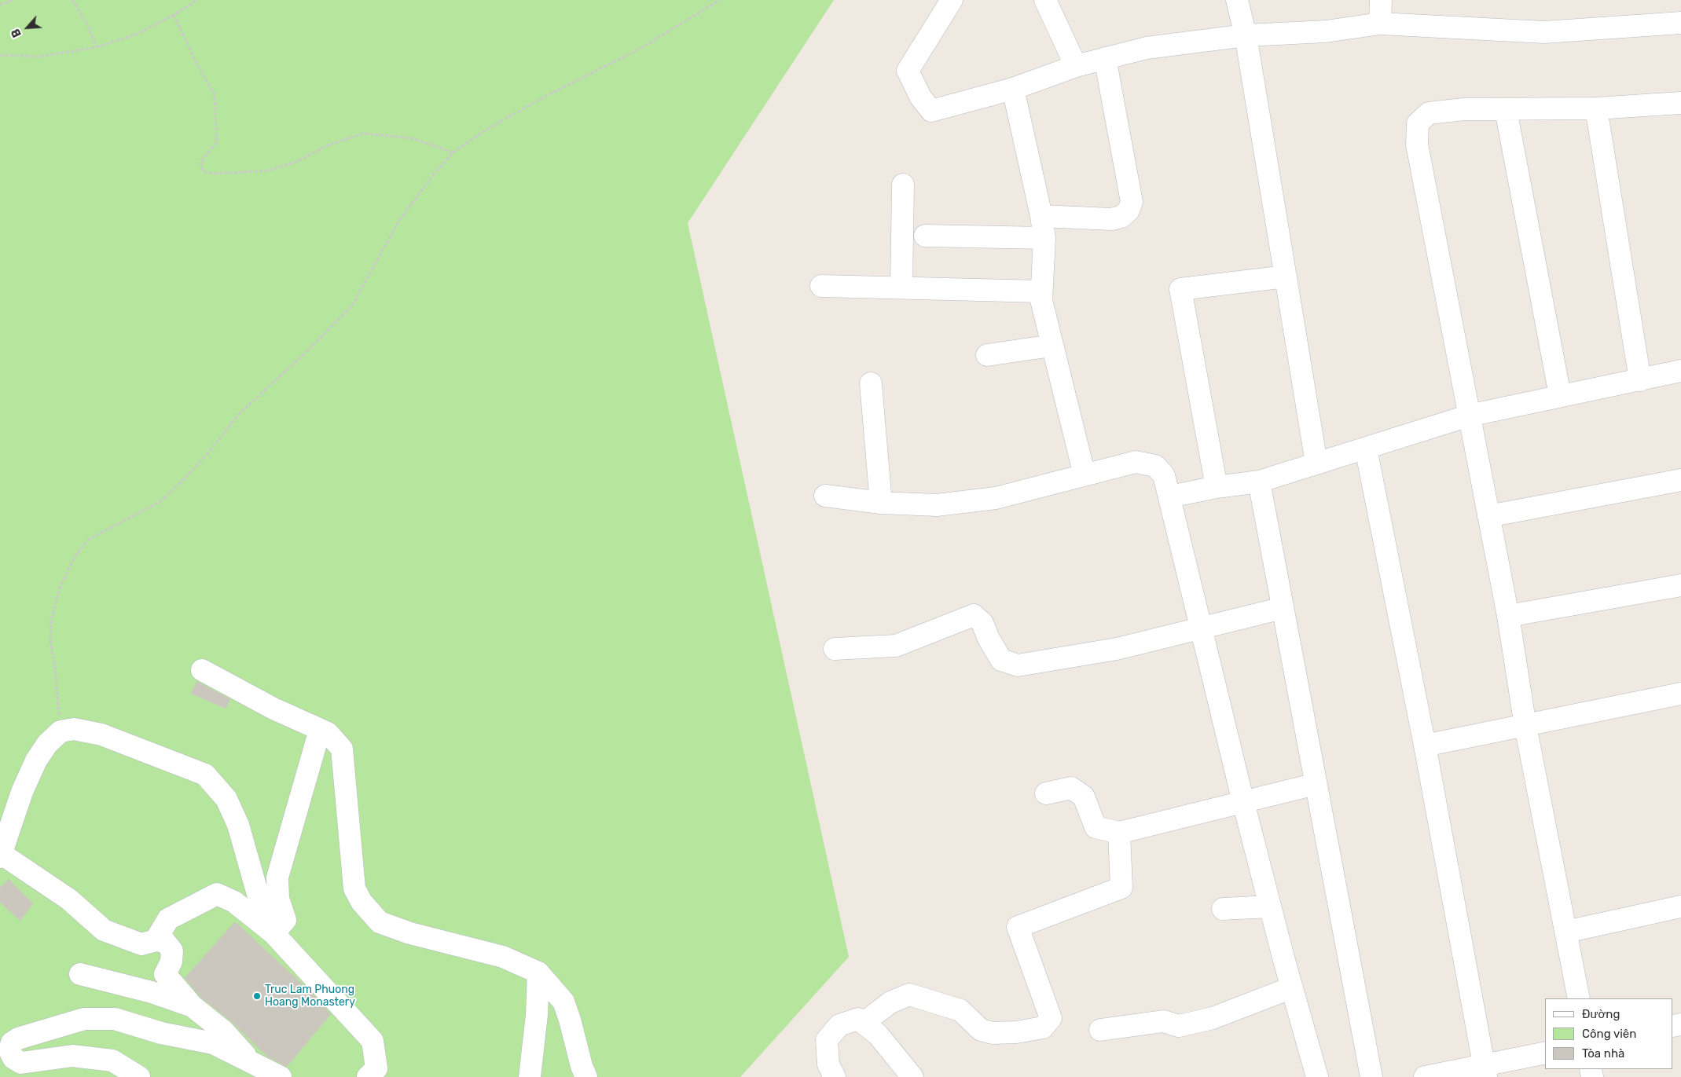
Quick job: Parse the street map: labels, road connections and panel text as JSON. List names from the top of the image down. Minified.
{"places":["Truc Lam Phuong Hoang Monastery"],"legend":["Đường","Công viên","Tòa nhà"],"north":"bottom left"}
